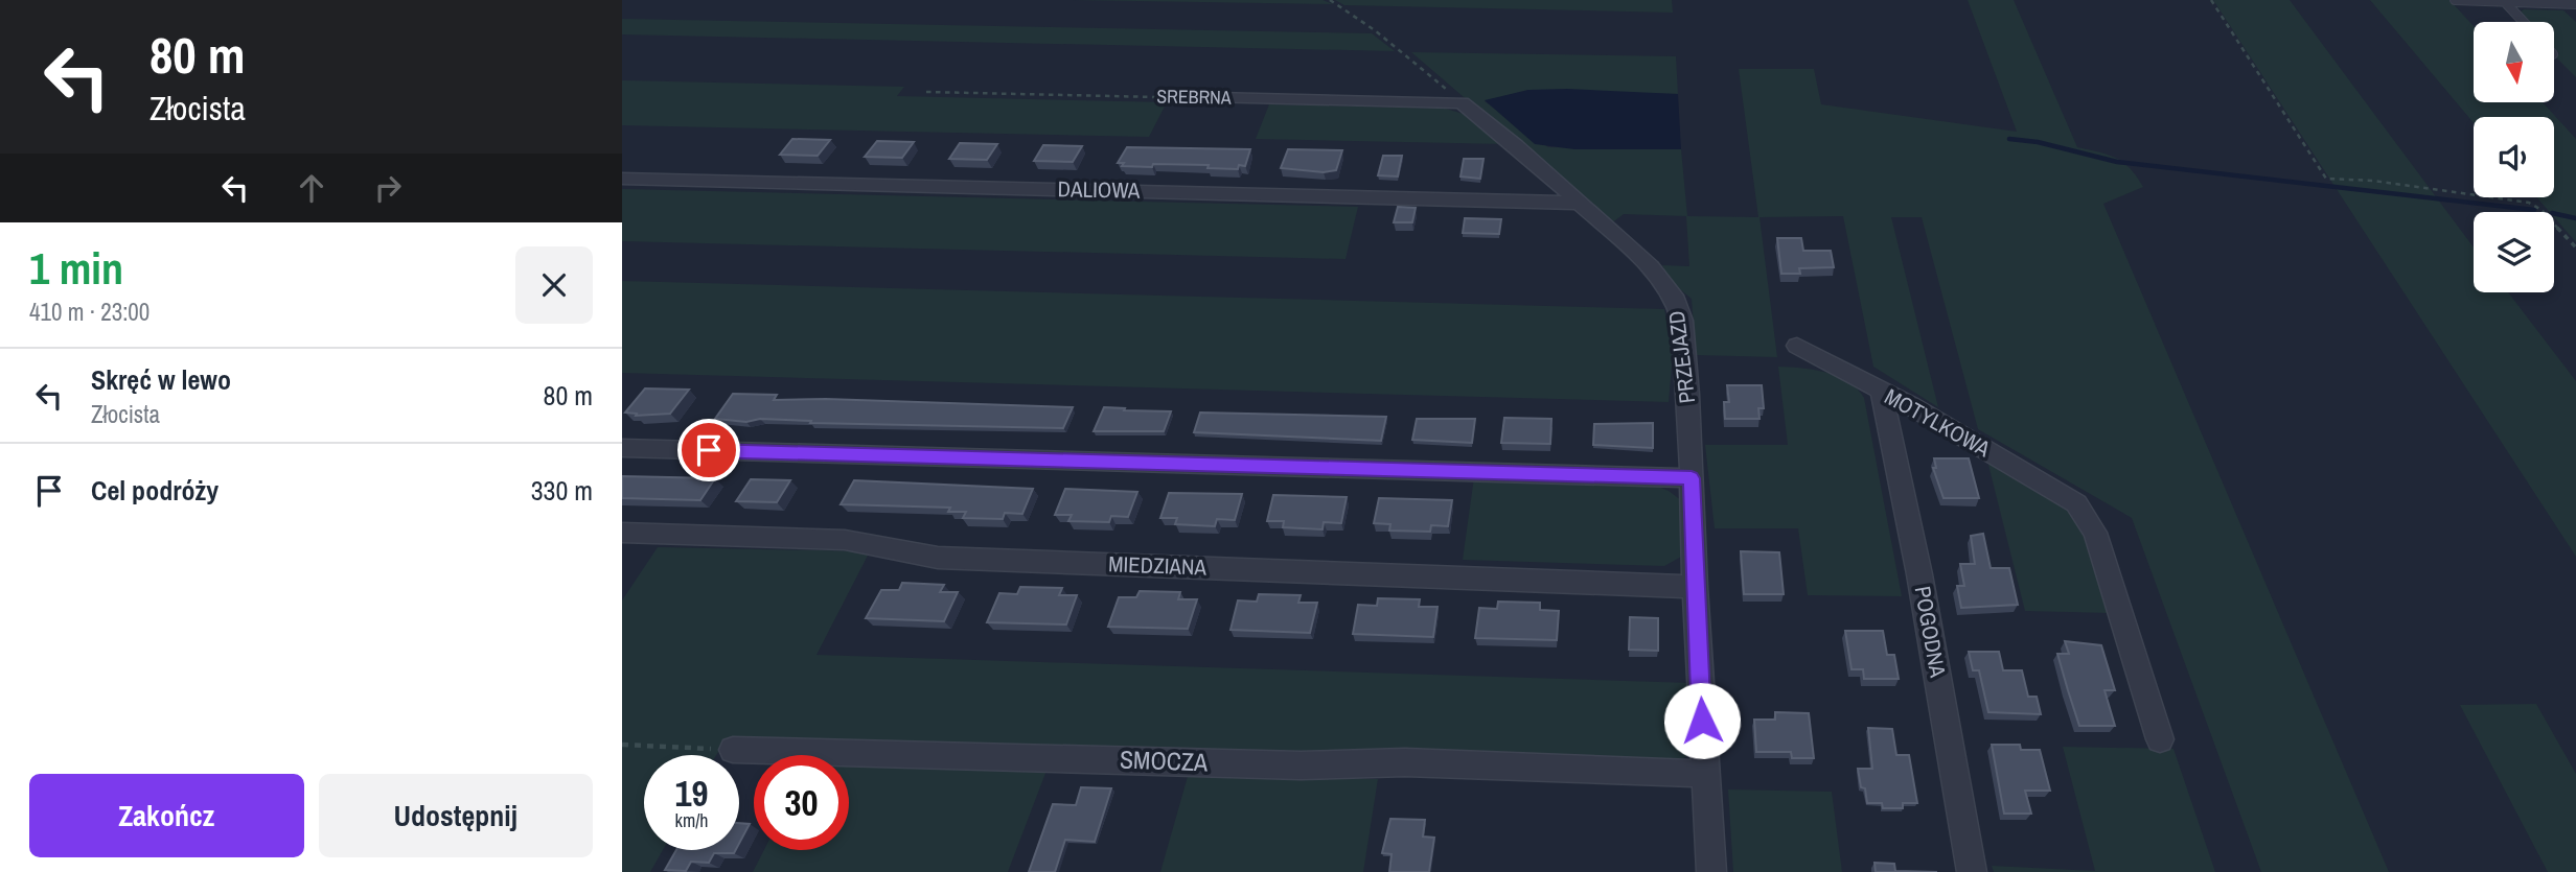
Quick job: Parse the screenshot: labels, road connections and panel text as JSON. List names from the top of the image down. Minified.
{"streets":{"street":["SREBRNA","DALIOWA","PRZEJAZD","MOTYLKOWA","MIEDZIANA","POGODNA","SMOCZA"]},"crossings":[["SREBRNA","PRZEJAZD"],["DALIOWA","PRZEJAZD"],["PRZEJAZD","MIEDZIANA"],["PRZEJAZD","SMOCZA"],["MOTYLKOWA","POGODNA"]],"north":"bottom","page":{"turn":["80 m","Złocista"],"heading":["1 min","410 m · 23:00"],"list":[{"name":"Skręć w lewo","note":"Złocista","value":"80 m"},{"name":"Cel podróży","value":"330 m"}],"speed":"19 km/h","limit":"30","buttons":["Zakończ","Udostępnij"]}}
